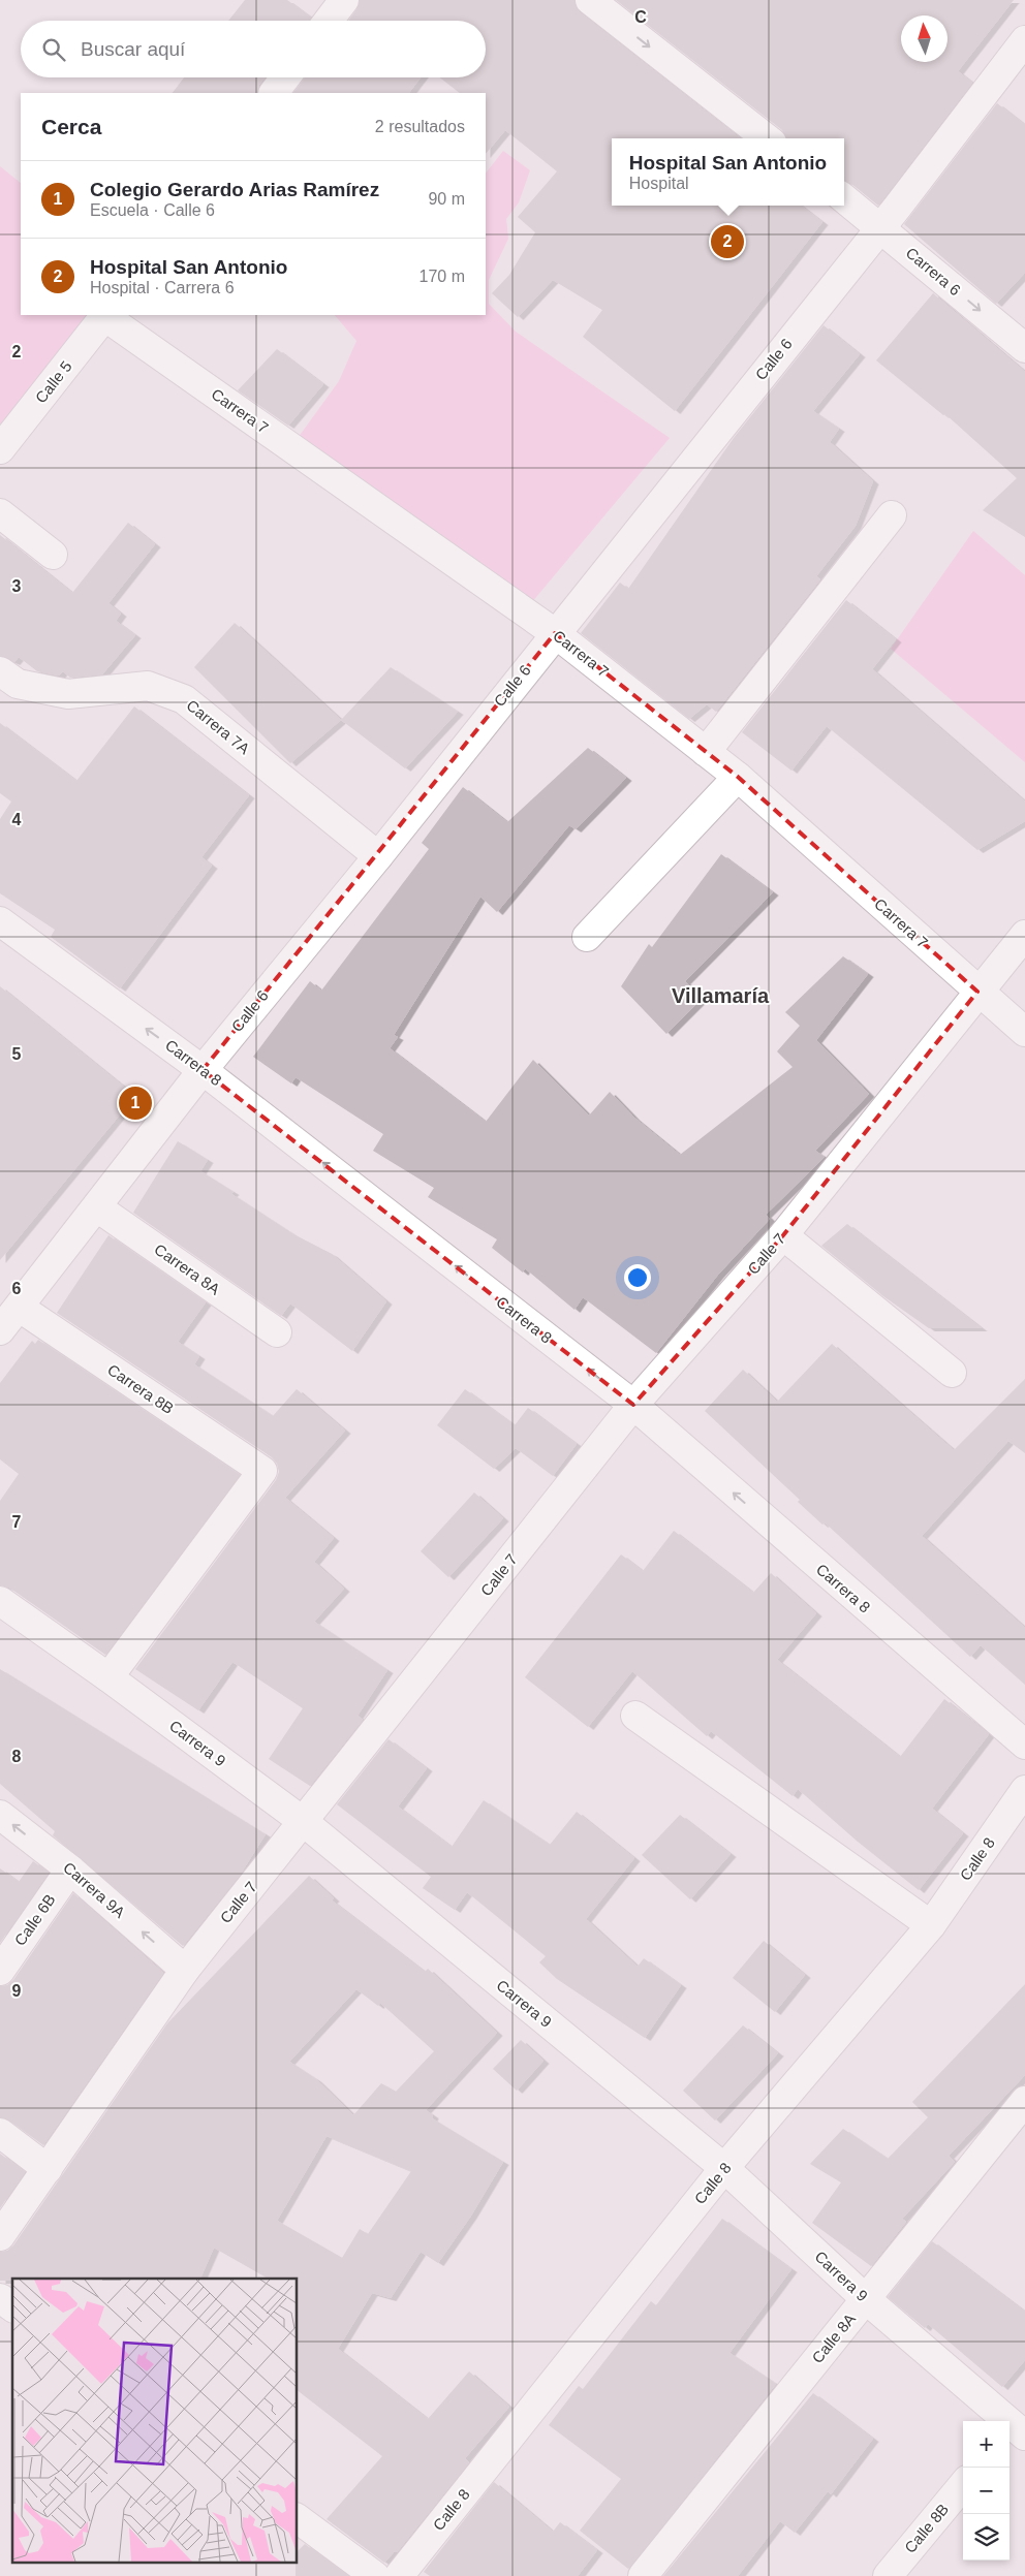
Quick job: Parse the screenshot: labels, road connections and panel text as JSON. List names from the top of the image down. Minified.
{"streets":{"street":["Carrera 6","Calle 6","Calle 5","Carrera 7","Carrera 7A","Carrera 8","Calle 7","Carrera 8A","Carrera 8B","Carrera 9","Calle 8","Carrera 9A","Calle 6B","Calle 8A","Calle 8B"]},"crossings":[["Carrera 6","Calle 6"],["Calle 6","Carrera 7"],["Calle 6","Carrera 7A"],["Calle 6","Carrera 8"],["Calle 6","Carrera 8A"],["Calle 6","Carrera 8B"],["Calle 5","Carrera 7"],["Carrera 7","Calle 7"],["Carrera 8","Calle 7"],["Calle 7","Carrera 9"],["Calle 7","Carrera 9A"],["Carrera 8B","Carrera 9"],["Carrera 9","Calle 8"],["Carrera 9","Calle 8A"],["Carrera 9A","Calle 6B"]],"one_way":["Carrera 6","Carrera 9A"],"districts":["Villamaría"],"north":"top","page":{"search":"Buscar aquí","heading":["Cerca","2 resultados"],"popup":["Hospital San Antonio","Hospital"],"list":[{"mark":"1","name":"Colegio Gerardo Arias Ramírez","note":"Escuela · Calle 6","value":"90 m"},{"mark":"2","name":"Hospital San Antonio","note":"Hospital · Carrera 6","value":"170 m"}],"pins":["2","1"],"map_buttons":["+","−"]},"grid":{"columns":["C"],"rows":["2","3","4","5","6","7","8","9"]}}
